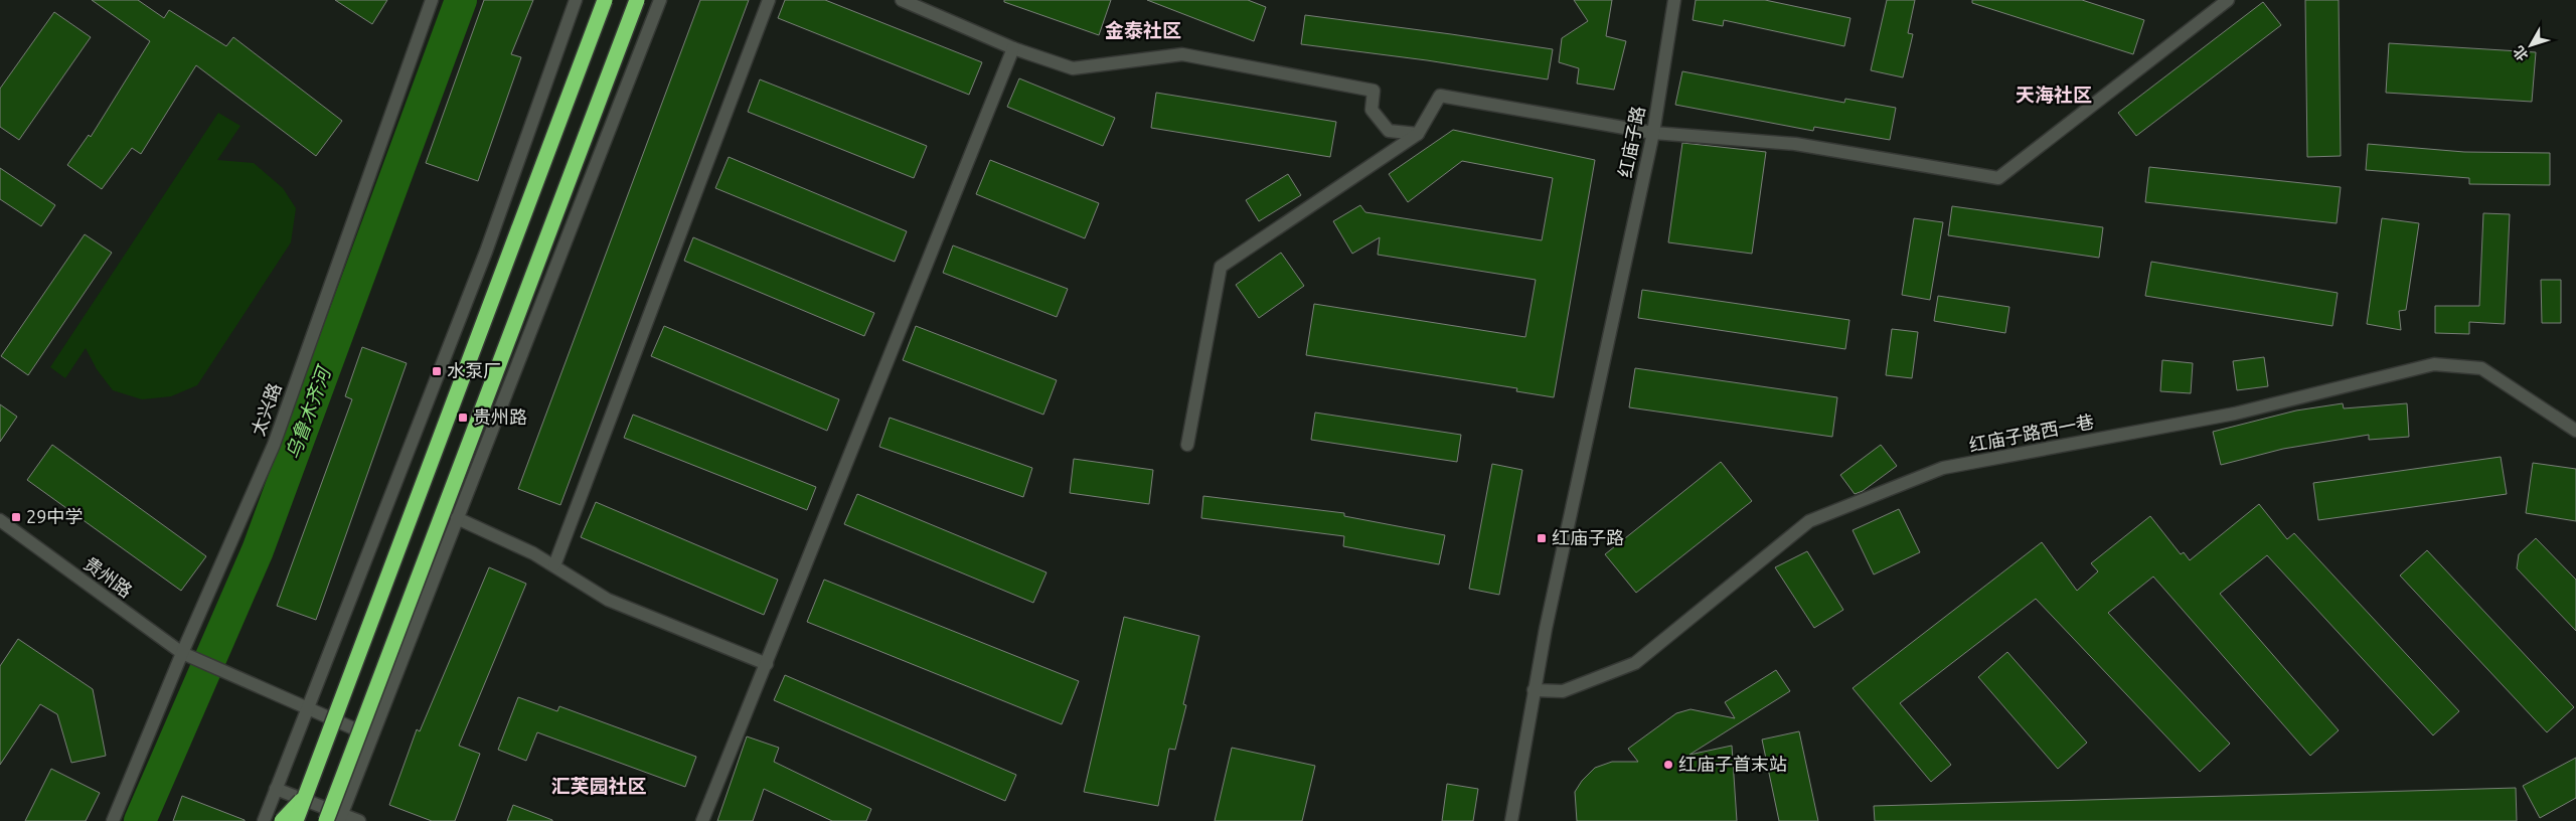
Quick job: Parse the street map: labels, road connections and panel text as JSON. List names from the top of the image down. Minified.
{"streets":{"street":["红庙子路","太兴路","红庙子路西一巷","贵州路"]},"crossings":[["红庙子路","红庙子路西一巷"],["太兴路","贵州路"]],"districts":["金泰社区","天海社区","汇芙园社区"],"water":["乌鲁木齐河"],"places":{"transit":["水泵厂","贵州路","29中学","红庙子路"],"other":["红庙子首末站"]},"north":"bottom left"}
